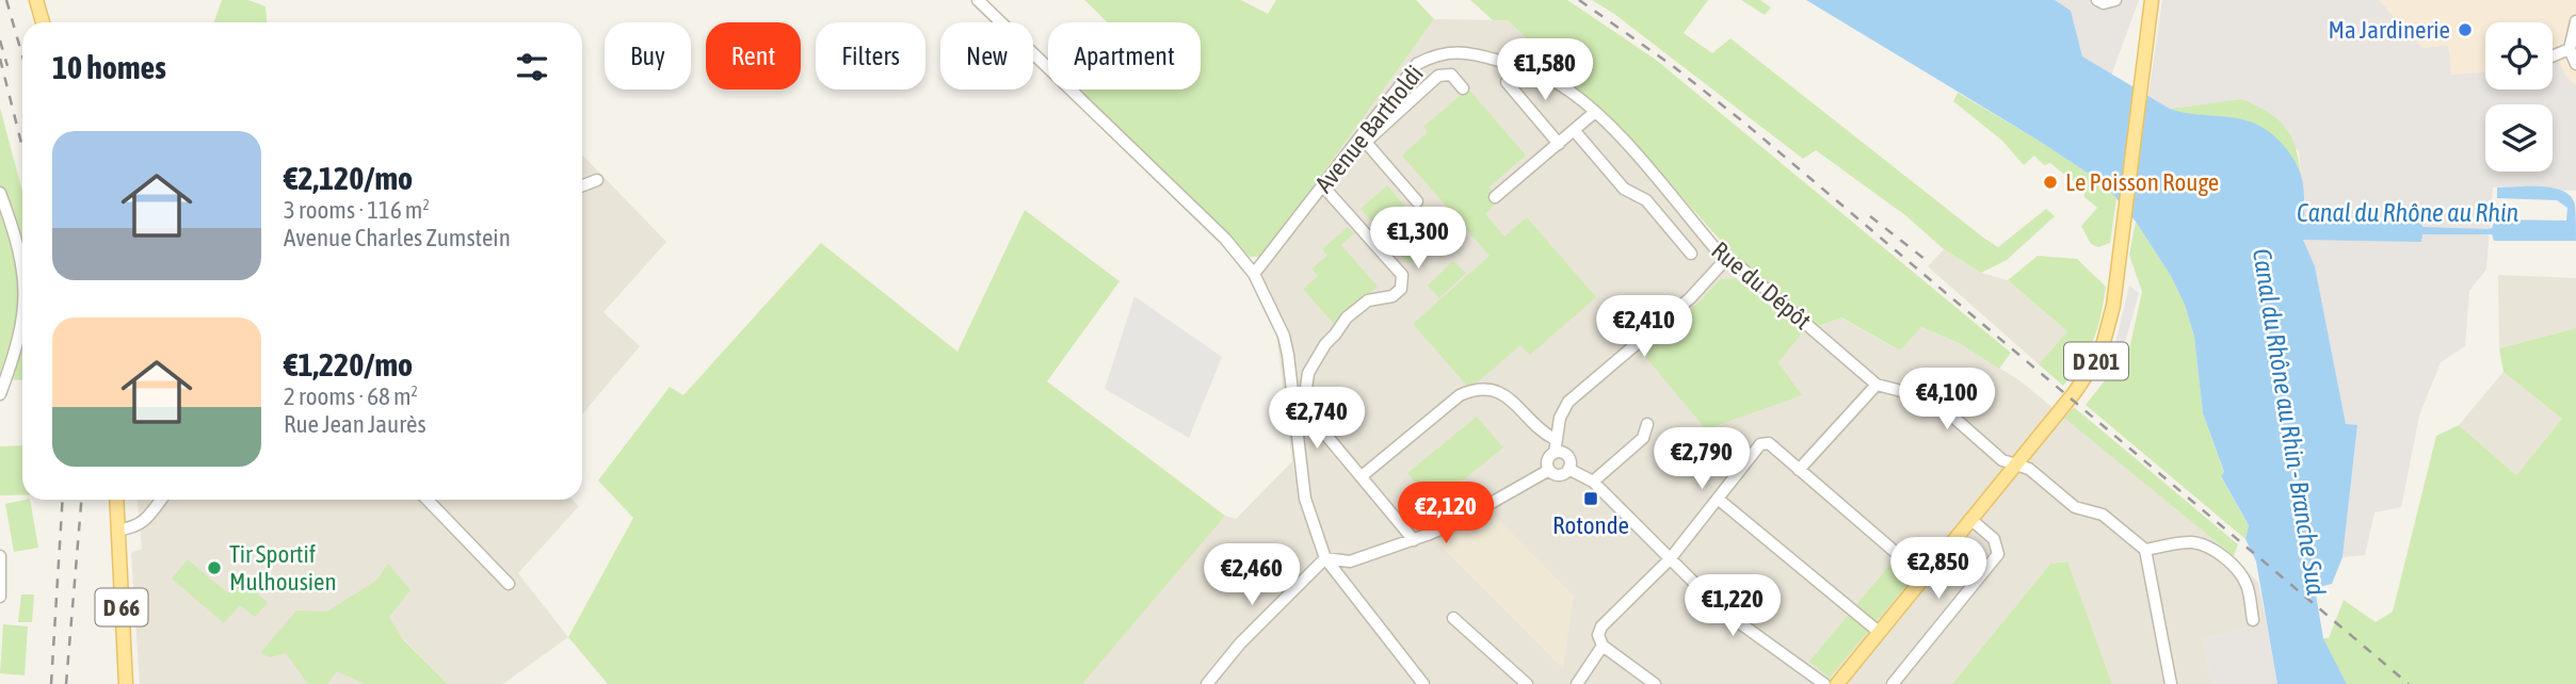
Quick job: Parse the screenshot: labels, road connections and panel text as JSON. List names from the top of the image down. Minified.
{"streets":{"main road":["D 201","D 66"],"street":["Avenue Bartholdi","Rue du Dépôt"]},"crossings":[["Avenue Bartholdi","Rue du Dépôt"]],"water":["Canal du Rhône au Rhin","Canal du Rhône au Rhin - Branche Sud"],"places":{"other":["Ma Jardinerie","Le Poisson Rouge","Tir Sportif Mulhousien"],"transit":["Rotonde"]},"page":{"chip":["Buy","Rent","Filters","New","Apartment"],"heading":"10 homes","price":["€1,580","€1,300","€2,410","€4,100","€2,740","€2,790","€2,120","€2,850","€2,460","€1,220"],"list":[{"name":"€2,120/mo","note":"3 rooms · 116 m² · Avenue Charles Zumstein"},{"name":"€1,220/mo","note":"2 rooms · 68 m² · Rue Jean Jaurès"}]}}
